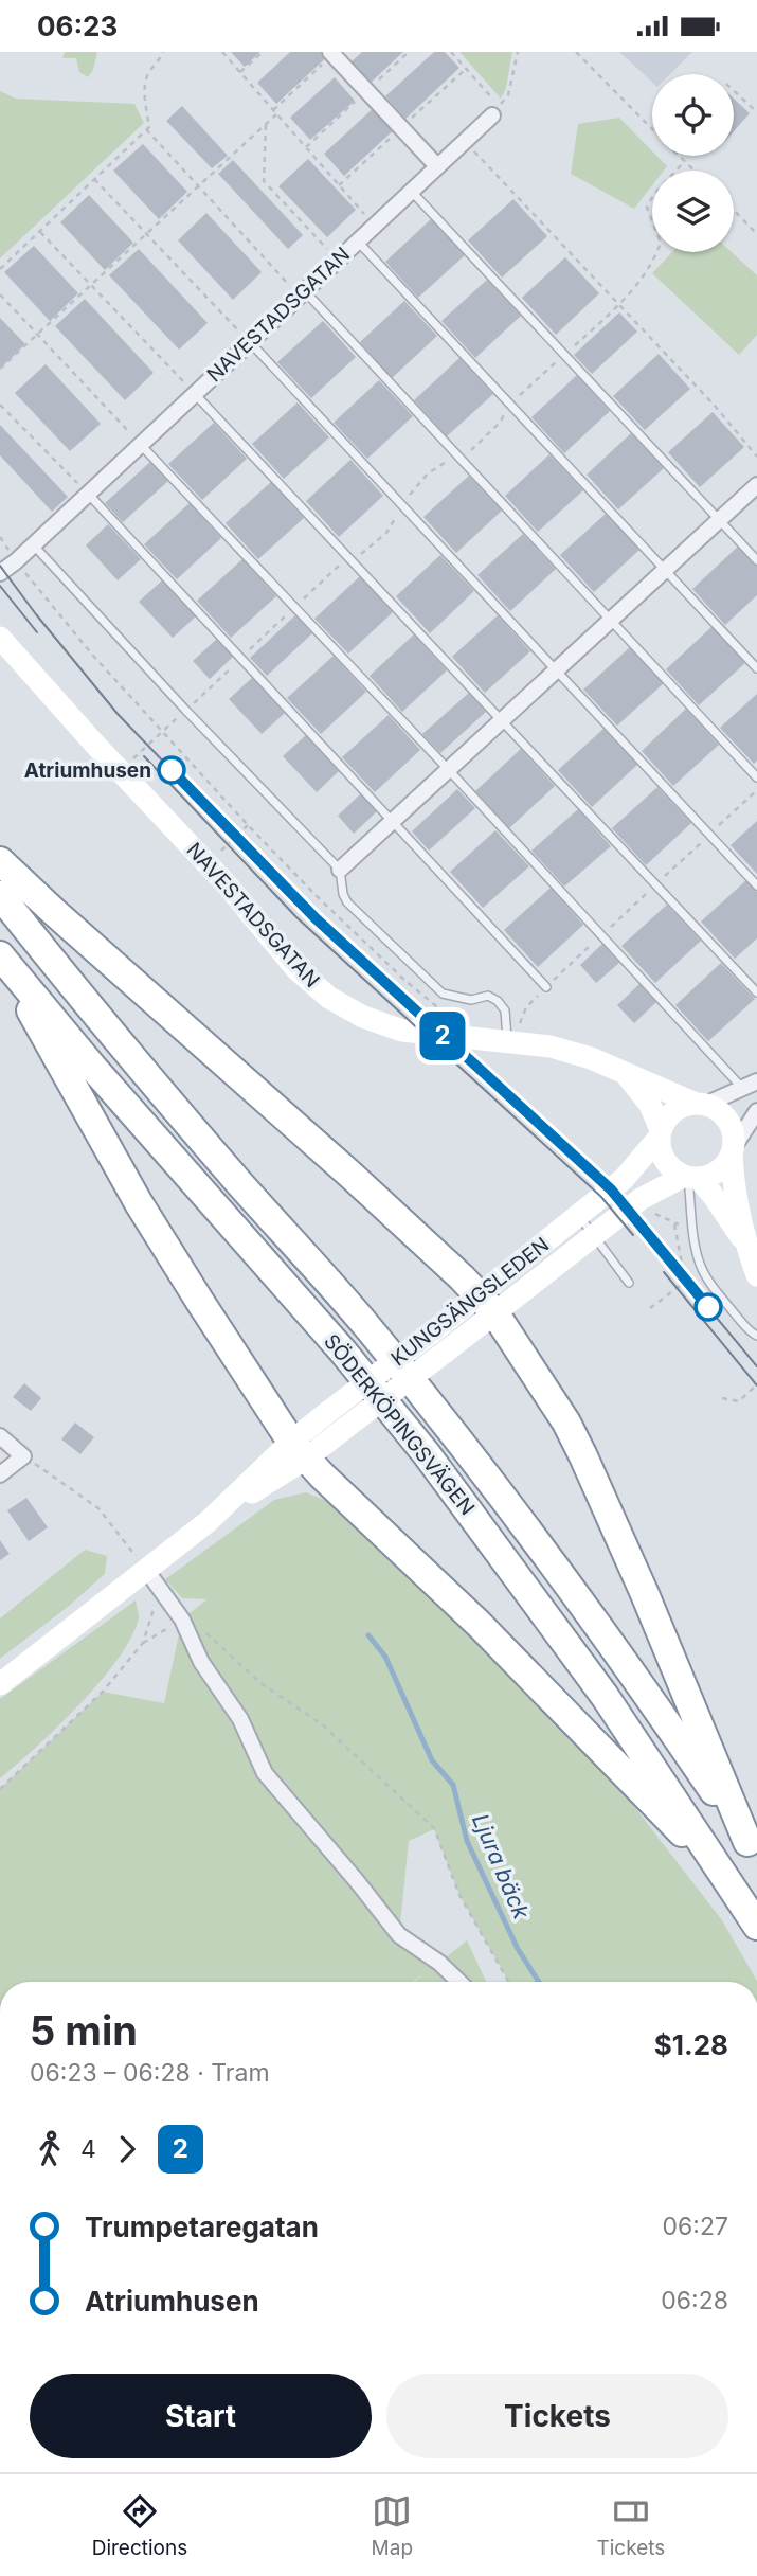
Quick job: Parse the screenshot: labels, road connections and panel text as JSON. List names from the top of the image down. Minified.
{"streets":{"highway":["SÖDERKÖPINGSVÄGEN"],"main road":["NAVESTADSGATAN","KUNGSÄNGSLEDEN"]},"crossings":[["NAVESTADSGATAN","KUNGSÄNGSLEDEN"]],"water":["Ljura bäck"],"places":["Atriumhusen"],"lines":["tram line 2"],"page":{"status":"06:23","on_map":"2","heading":["5 min","06:23 – 06:28 · Tram","$1.28"],"legs":["4","2"],"list":[{"name":"Trumpetaregatan","value":"06:27"},{"name":"Atriumhusen","value":"06:28"}],"buttons":["Start","Tickets"],"tabs":["Directions","Map","Tickets"]}}
